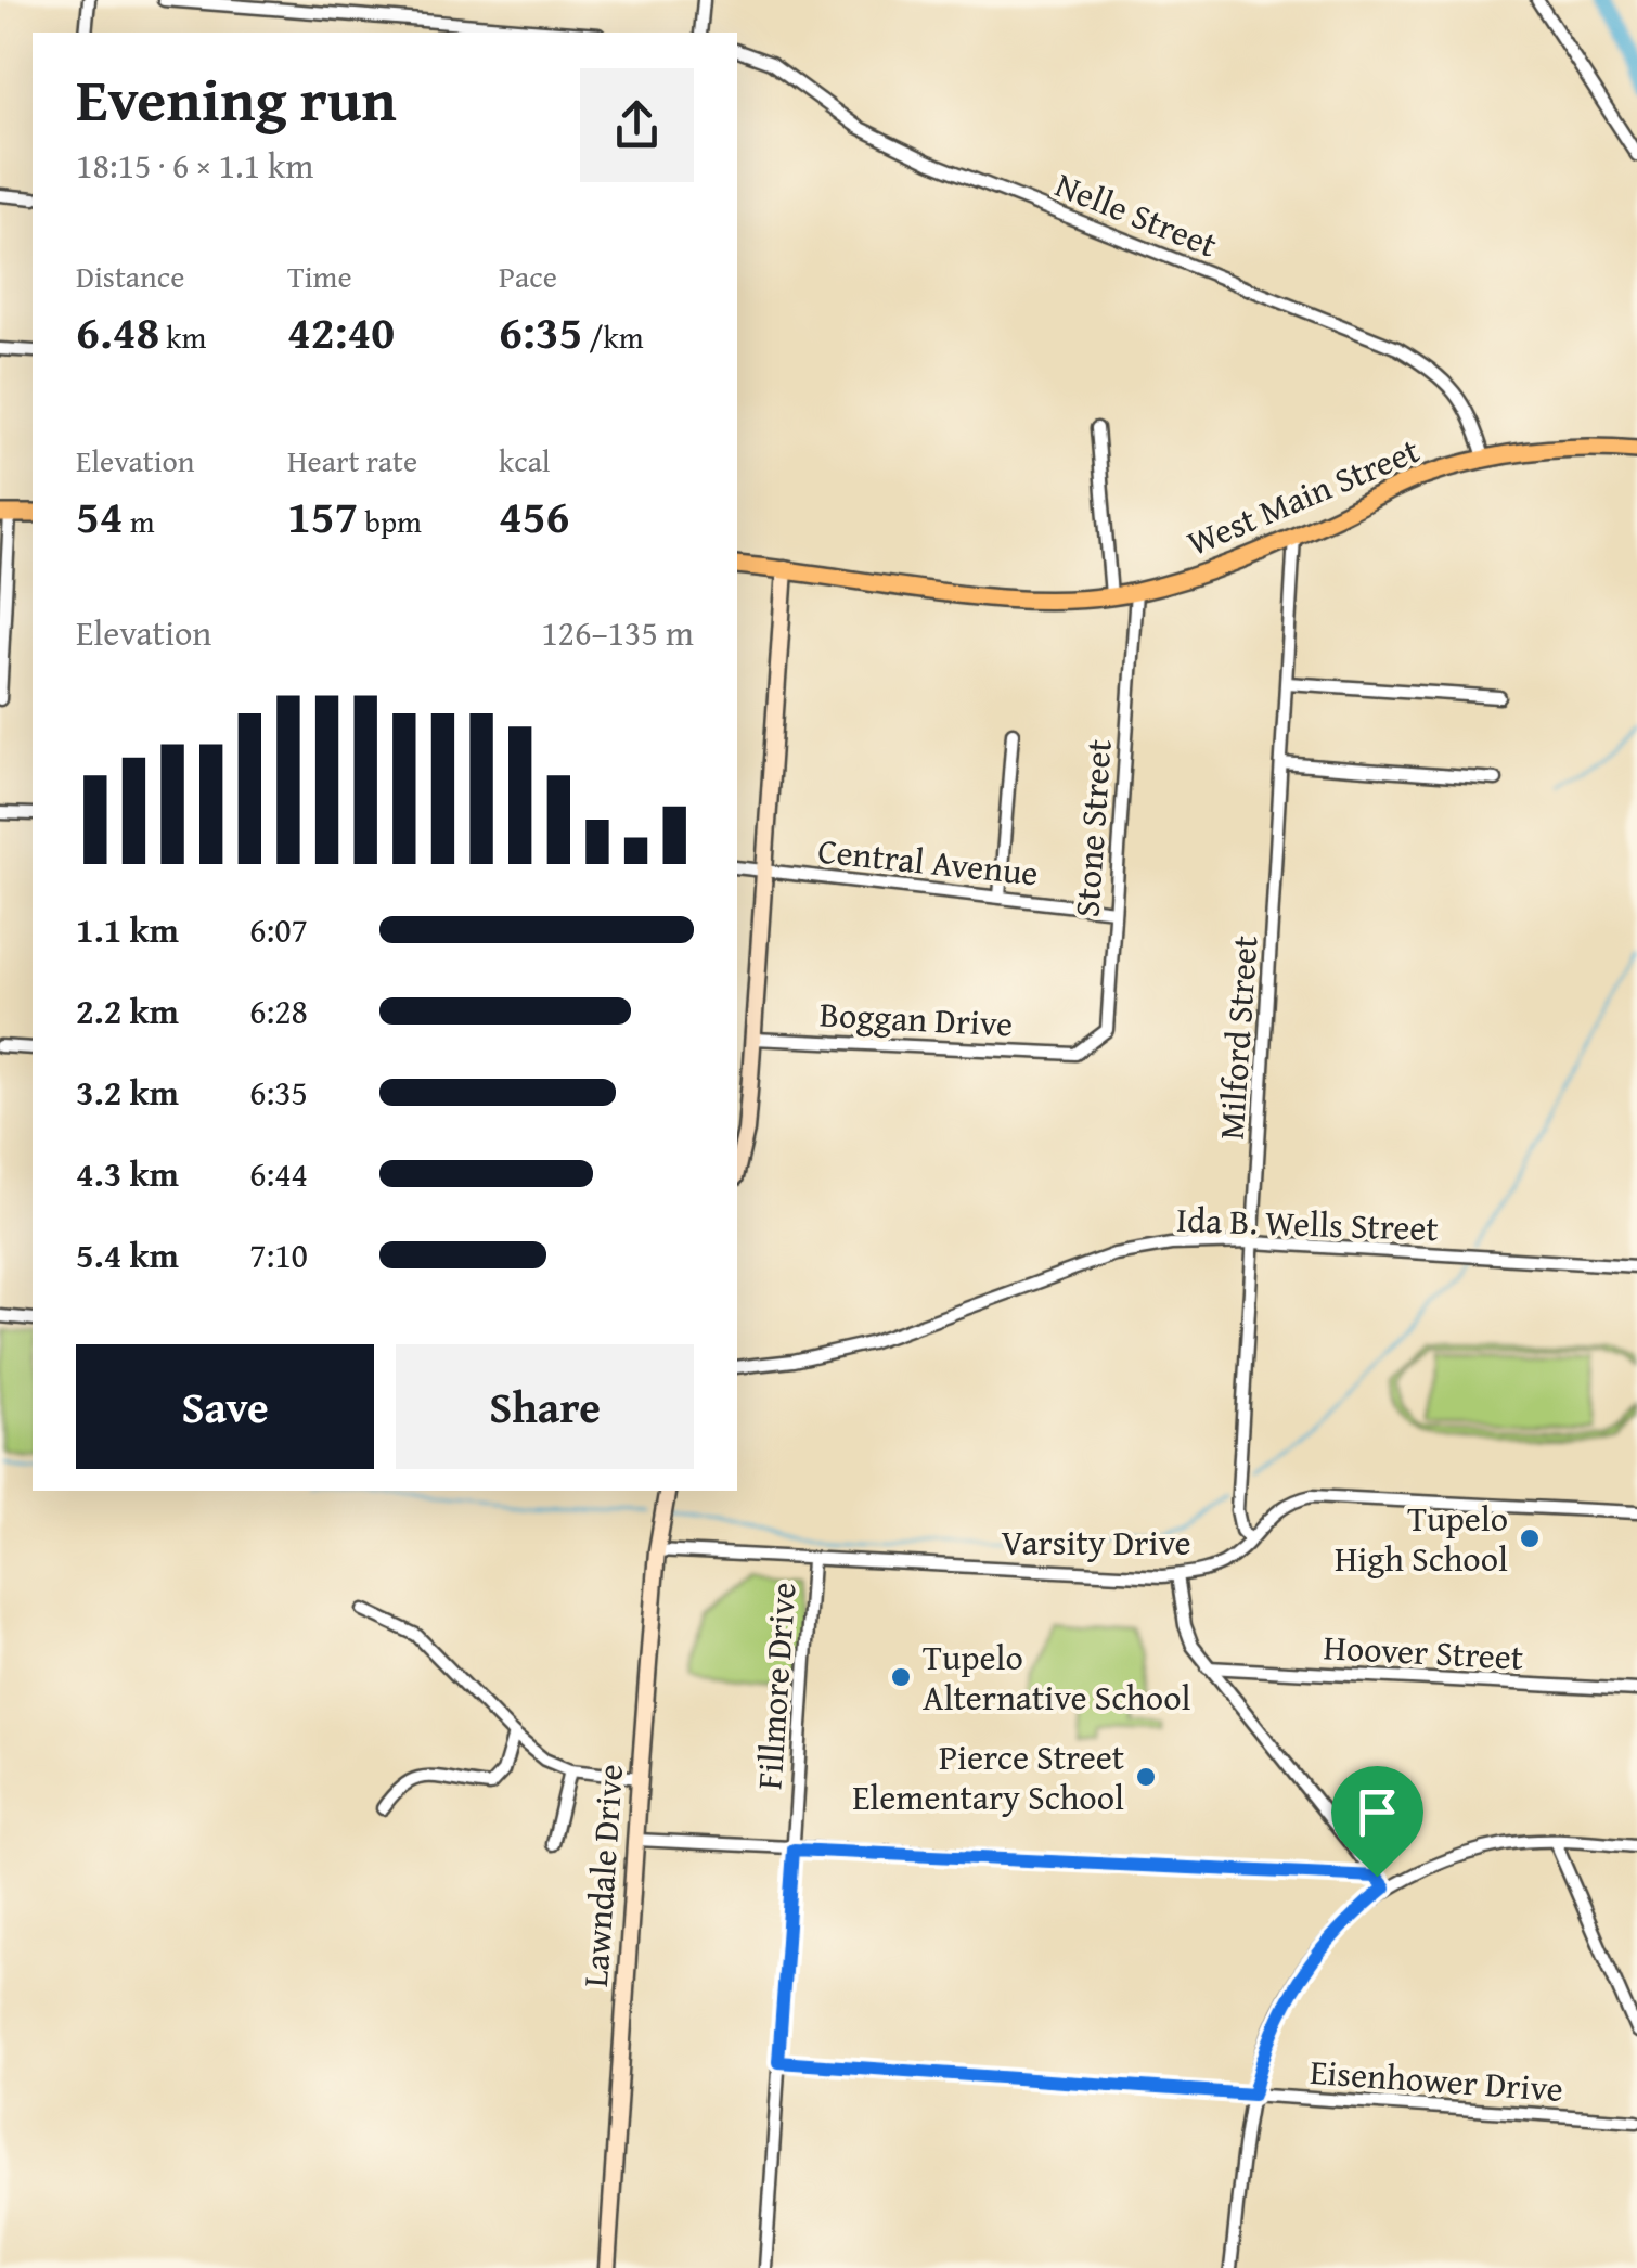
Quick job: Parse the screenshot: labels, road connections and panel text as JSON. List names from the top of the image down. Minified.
{"streets":{"main road":["West Main Street"],"street":["Nelle Street","Stone Street","Central Avenue","Boggan Drive","Milford Street","Ida B. Wells Street","Varsity Drive","Hoover Street","Fillmore Drive","Lawndale Drive","Eisenhower Drive"]},"crossings":[["Nelle Street","West Main Street"],["West Main Street","Stone Street"],["West Main Street","Milford Street"],["Stone Street","Central Avenue"],["Stone Street","Boggan Drive"],["Milford Street","Ida B. Wells Street"],["Milford Street","Varsity Drive"],["Varsity Drive","Fillmore Drive"],["Varsity Drive","Lawndale Drive"],["Fillmore Drive","Eisenhower Drive"]],"places":["Tupelo High School","Tupelo Alternative School","Pierce Street Elementary School"],"page":{"heading":["Evening run","18:15 · 6 × 1.1 km"],"stats":[["Distance","6.48 km"],["Time","42:40"],["Pace","6:35 /km"],["Elevation","54 m"],["Heart rate","157 bpm"],["kcal","456"]],"chart":["Elevation","126–135 m"],"list":[{"name":"1.1 km","note":"6:07"},{"name":"2.2 km","note":"6:28"},{"name":"3.2 km","note":"6:35"},{"name":"4.3 km","note":"6:44"},{"name":"5.4 km","note":"7:10"}],"buttons":["Save","Share"]}}
